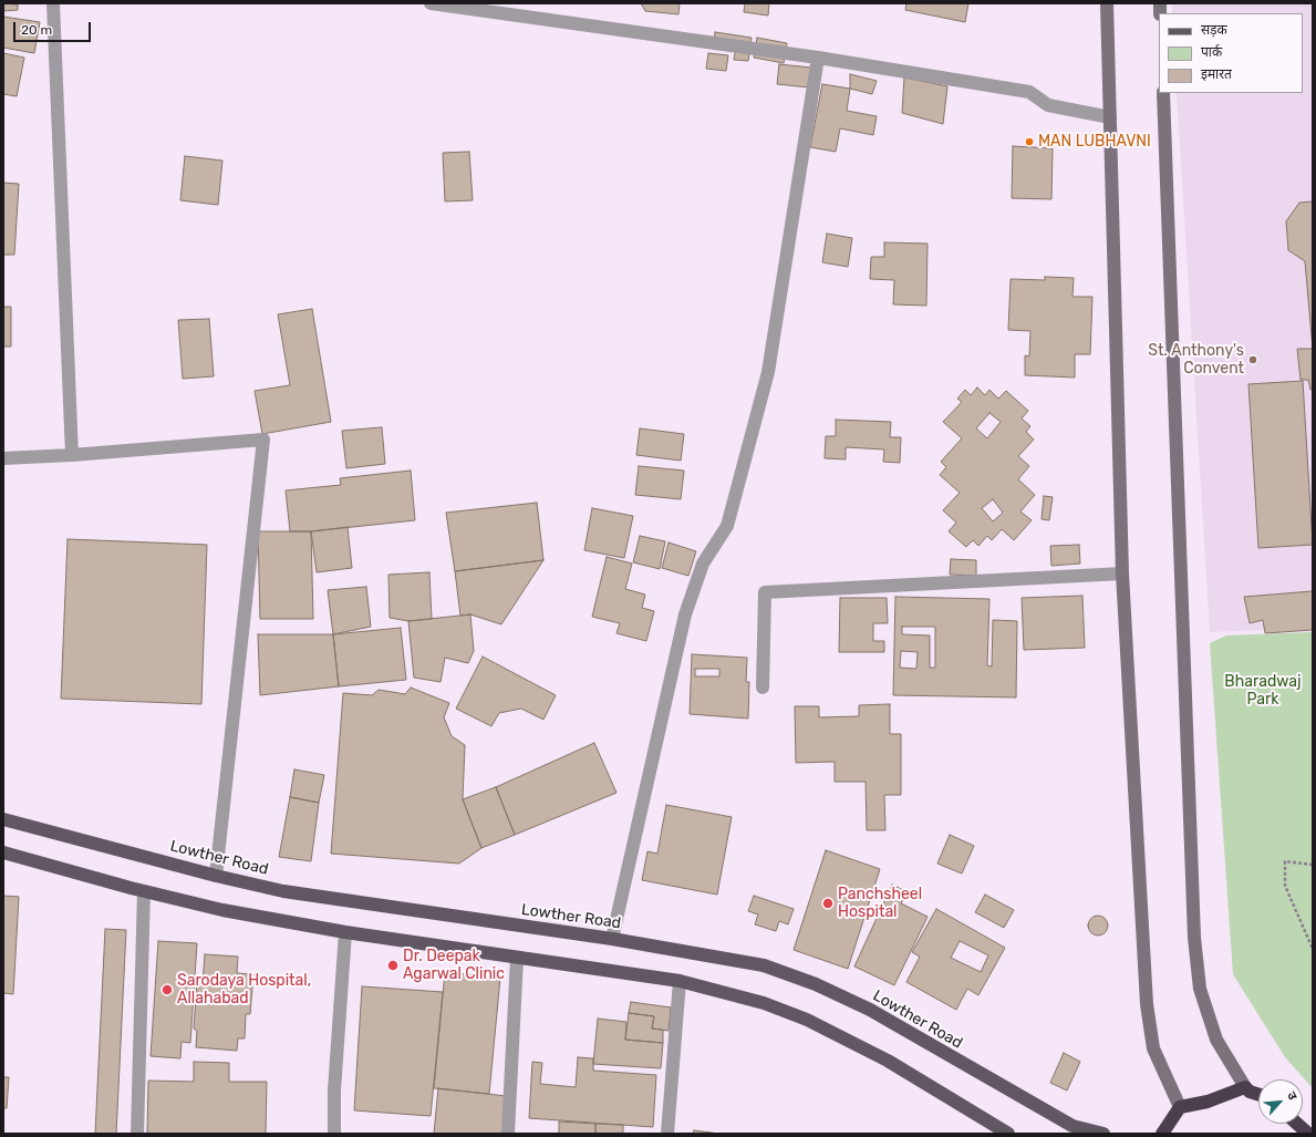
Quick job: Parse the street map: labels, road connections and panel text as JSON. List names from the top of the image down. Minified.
{"streets":{"main road":["Lowther Road"]},"parks":["Bharadwaj Park"],"places":["MAN LUBHAVNI","St. Anthony's Convent","Panchsheel Hospital","Dr. Deepak Agarwal Clinic","Sarodaya Hospital, Allahabad"],"legend":["सड़क","पार्क","इमारत"],"scale_bar":"20 m","north":"top right"}
